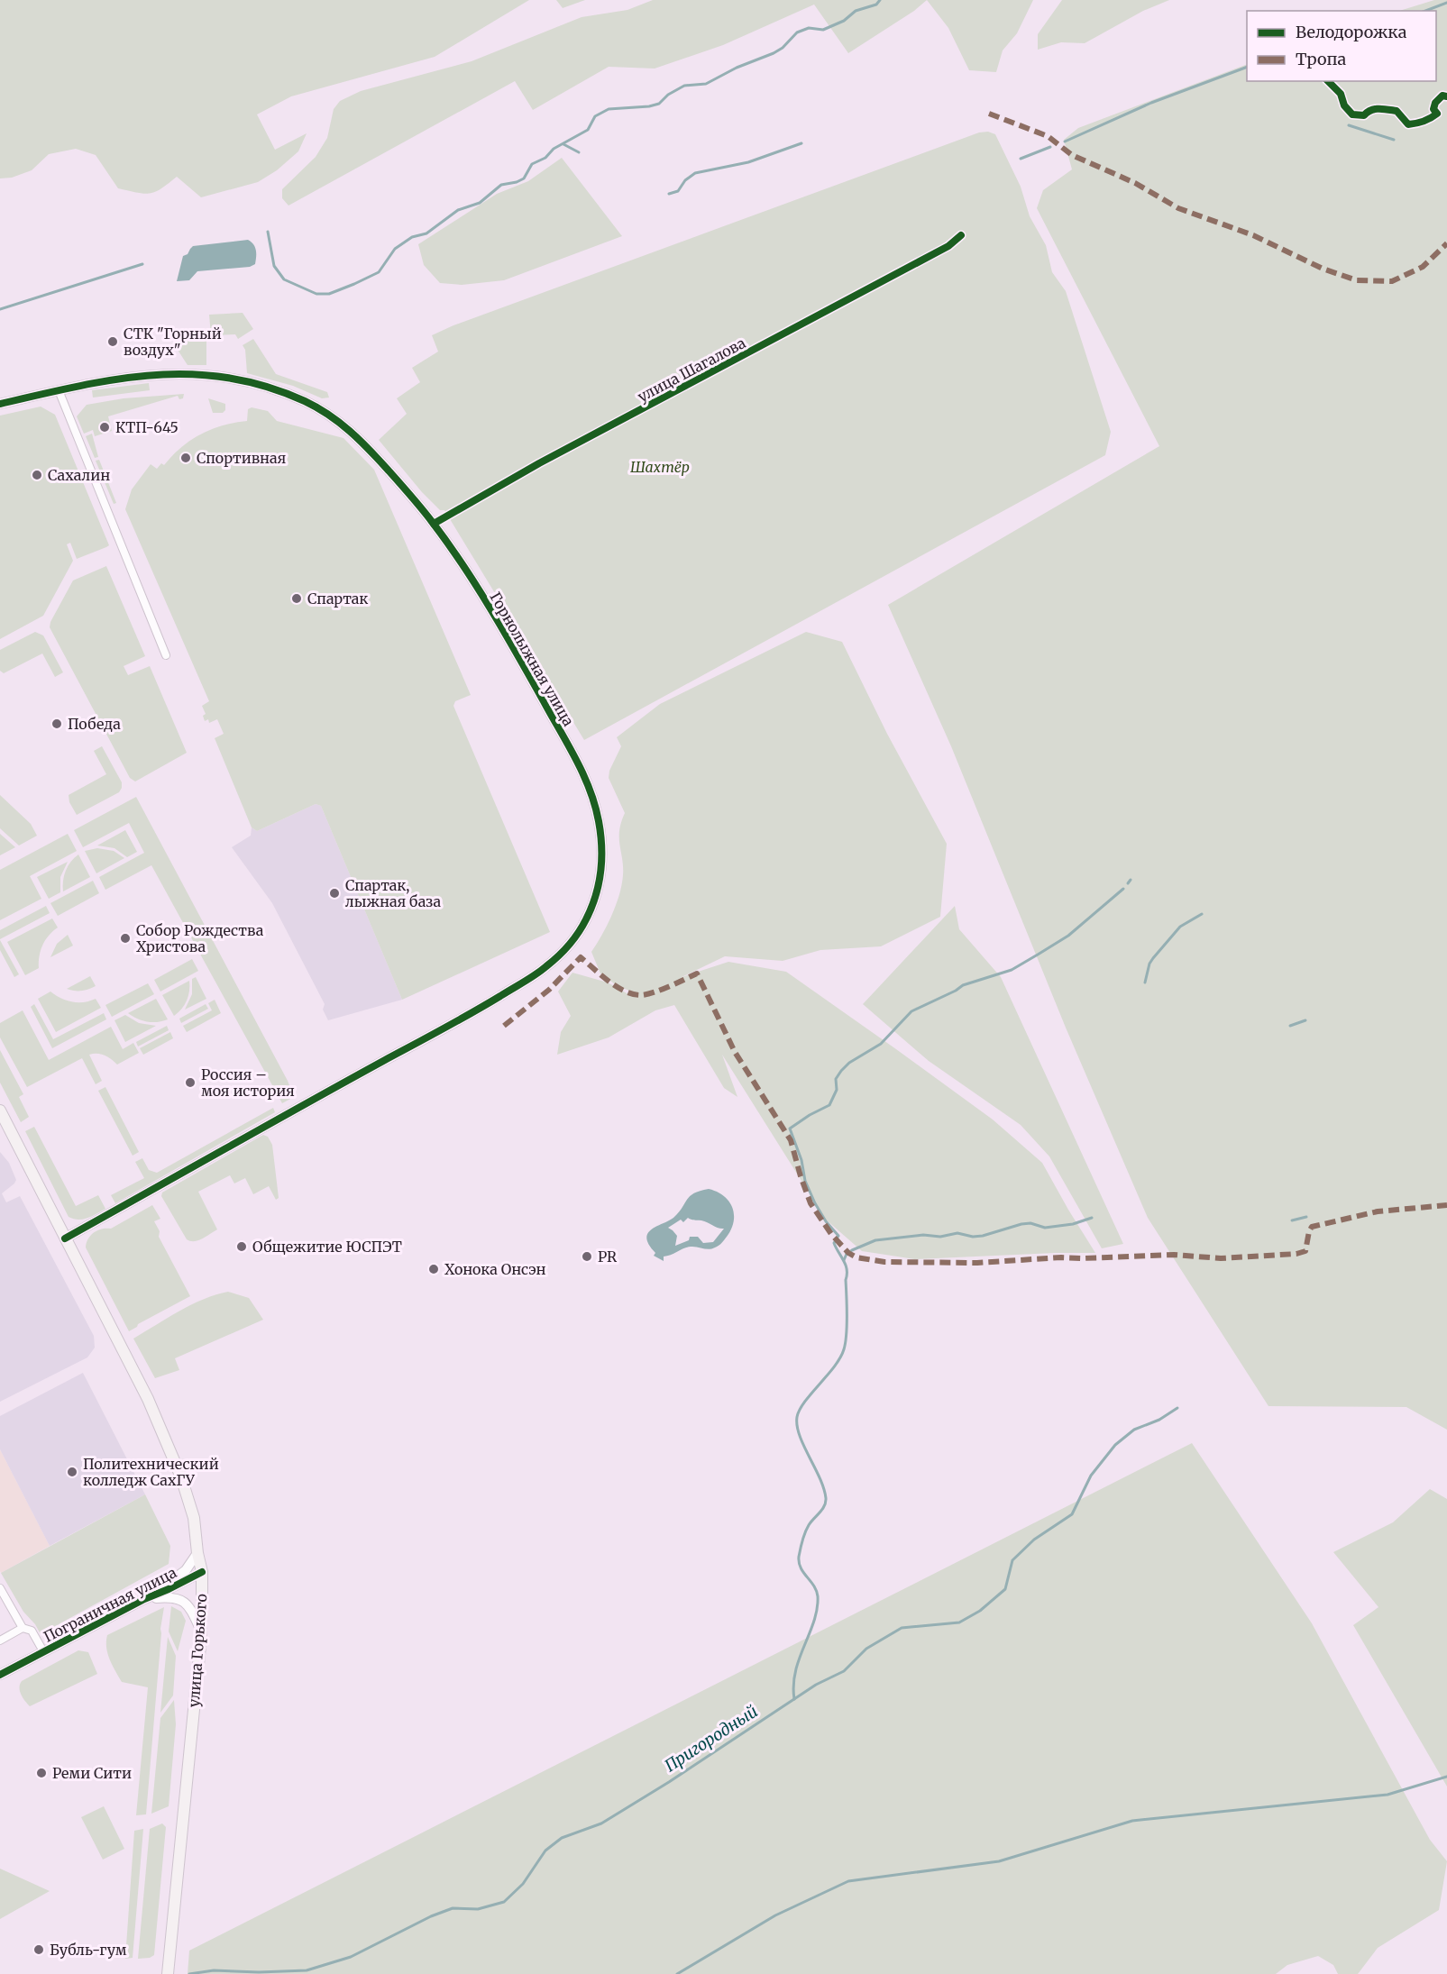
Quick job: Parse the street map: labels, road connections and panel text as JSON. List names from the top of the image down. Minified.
{"streets":{"main road":["улица Горького"],"street":["улица Шагалова","Горнолыжная улица","Пограничная улица"]},"crossings":[["улица Шагалова","Горнолыжная улица"],["Горнолыжная улица","улица Горького"],["Пограничная улица","улица Горького"]],"water":["Пригородный"],"parks":["Шахтёр"],"places":["СТК \"Горный воздух\"","КТП-645","Спортивная","Сахалин","Спартак","Победа","Спартак, лыжная база","Собор Рождества Христова","Россия – моя история","Общежитие ЮСПЭТ","PR","Хонока Онсэн","Политехнический колледж СахГУ","Реми Сити","Бубль-гум"],"legend":["Велодорожка","Тропа"]}
